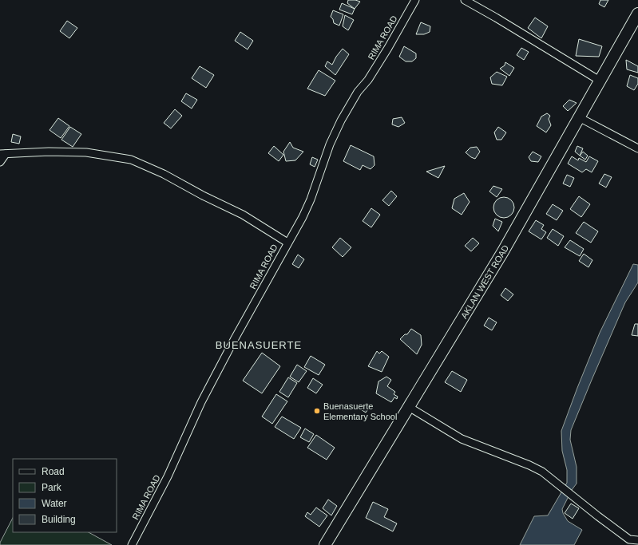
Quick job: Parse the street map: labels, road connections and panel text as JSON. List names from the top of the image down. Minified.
{"streets":{"main road":["AKLAN WEST ROAD"],"street":["RIMA ROAD"]},"districts":["BUENASUERTE"],"places":["Buenasuerte Elementary School"],"legend":["Road","Park","Water","Building"]}
